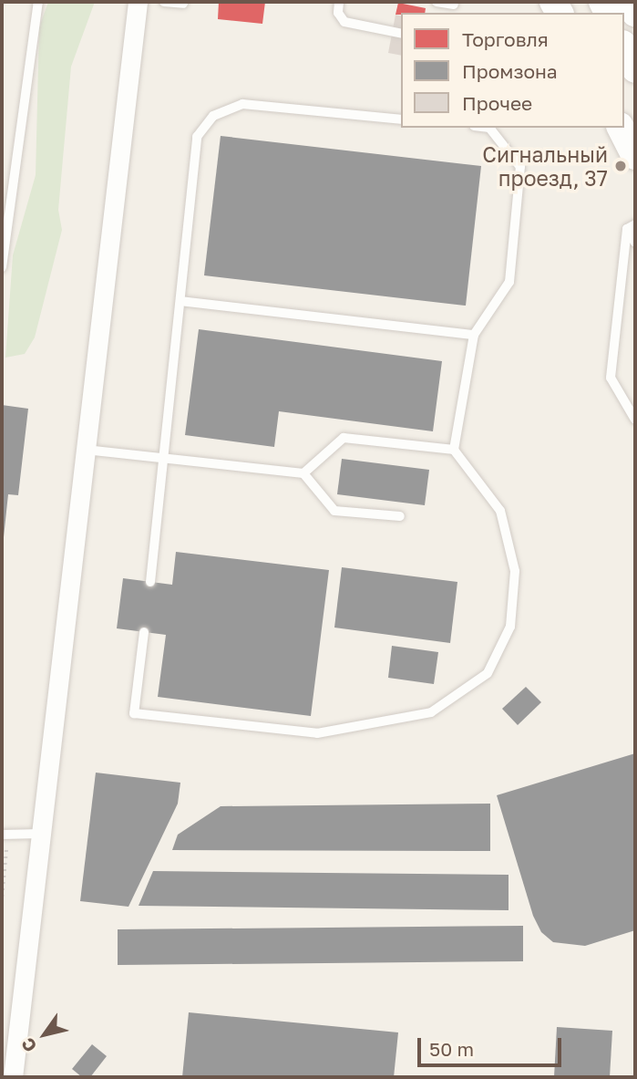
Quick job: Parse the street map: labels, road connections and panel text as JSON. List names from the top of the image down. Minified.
{"places":["Сигнальный проезд, 37"],"legend":["Торговля","Промзона","Прочее"],"scale_bar":"50 m","north":"bottom left"}
